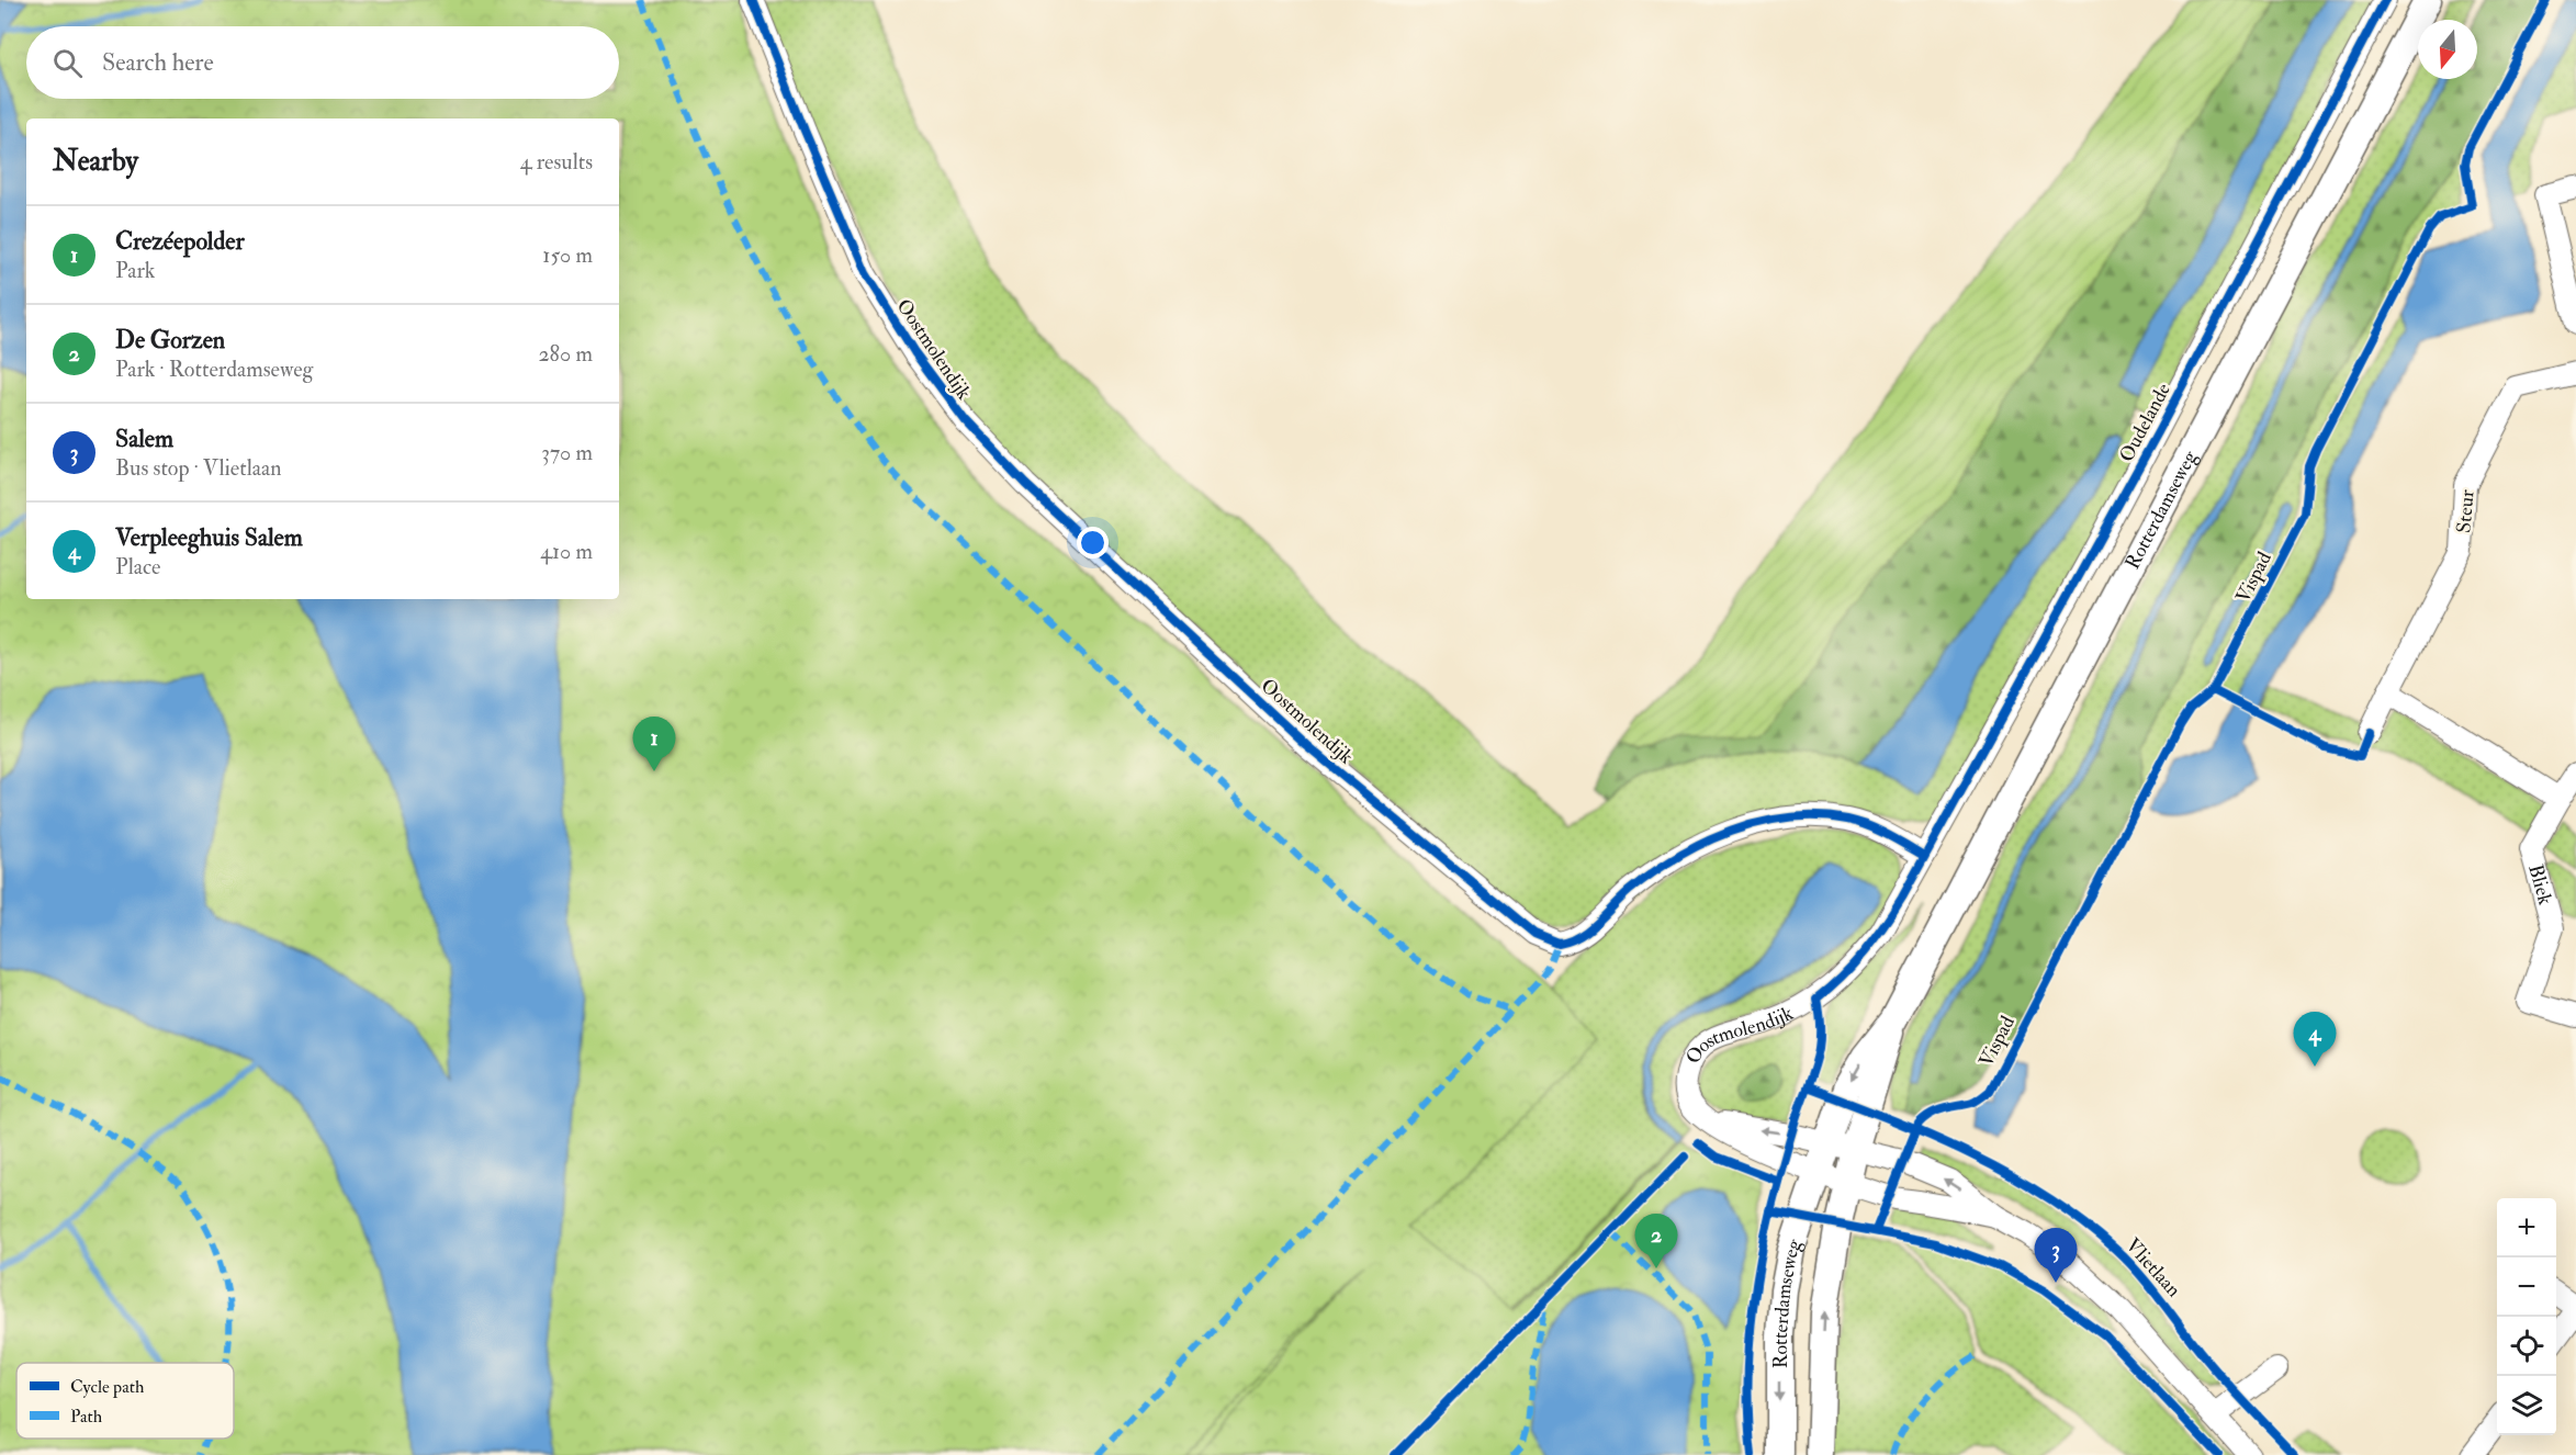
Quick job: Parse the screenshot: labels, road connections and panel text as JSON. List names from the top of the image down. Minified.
{"streets":{"main road":["Rotterdamseweg"],"street":["Oostmolendijk","Oudelande","Steur","Bliek"],"cycle path":["Vispad","Vlietlaan"]},"crossings":[["Oostmolendijk","Oudelande"],["Oostmolendijk","Rotterdamseweg"]],"legend":["Cycle path","Path"],"north":"bottom","page":{"search":"Search here","heading":["Nearby","4 results"],"list":[{"mark":"1","name":"Crezéepolder","note":"Park","value":"150 m"},{"mark":"2","name":"De Gorzen","note":"Park · Rotterdamseweg","value":"280 m"},{"mark":"3","name":"Salem","note":"Bus stop · Vlietlaan","value":"370 m"},{"mark":"4","name":"Verpleeghuis Salem","note":"Place","value":"410 m"}],"pins":["1","4","2","3"],"map_buttons":["+","−"]}}
